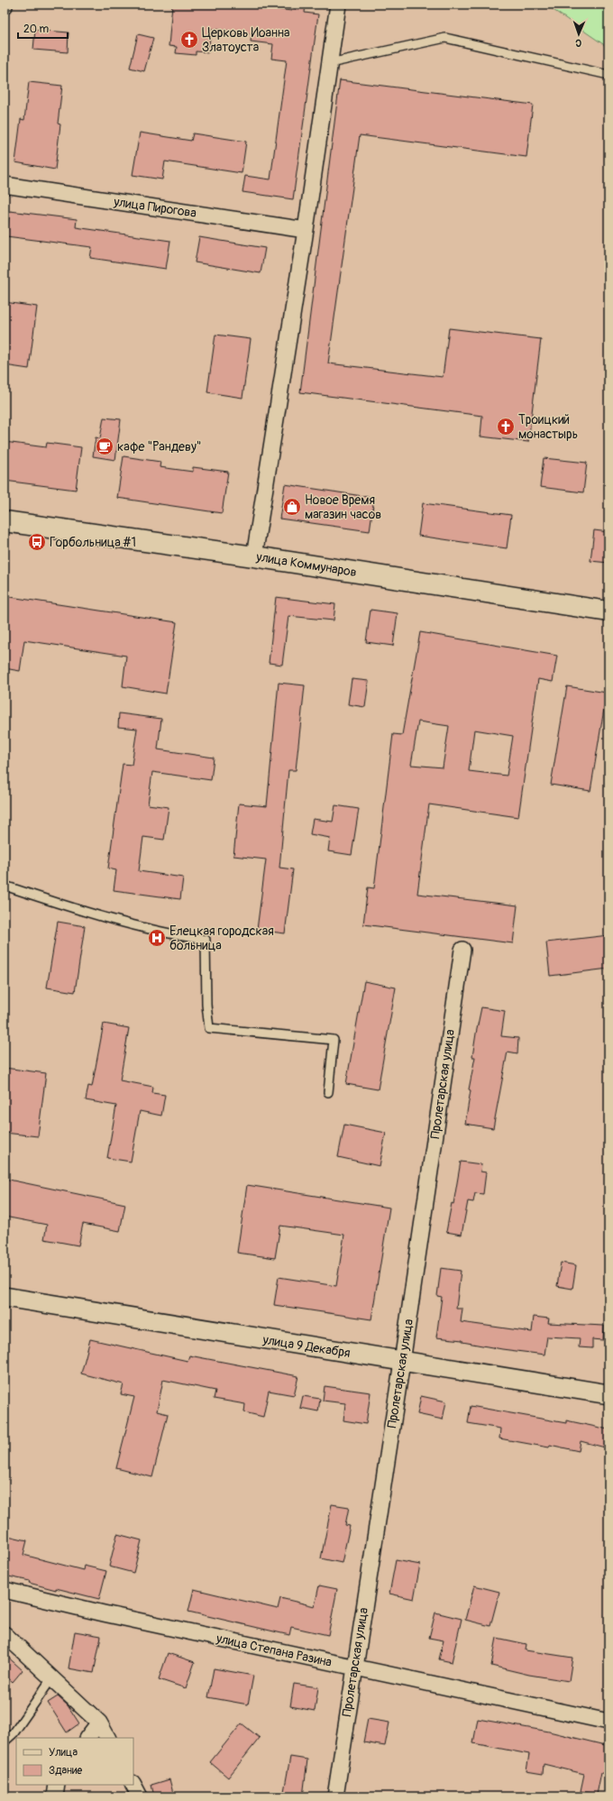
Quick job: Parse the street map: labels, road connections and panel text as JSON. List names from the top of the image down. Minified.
{"streets":{"main road":["улица Коммунаров"],"street":["улица Пирогова","Пролетарская улица","улица 9 Декабря","улица Степана Разина"]},"crossings":[["Пролетарская улица","улица 9 Декабря"],["Пролетарская улица","улица Степана Разина"]],"places":{"church":["Церковь Иоанна Златоуста","Троицкий монастырь"],"cafe":["кафе \"Рандеву\""],"shop":["Новое Время магазин часов"],"bus stop":["Горбольница #1"],"hospital":["Елецкая городская больница"]},"legend":["Улица","Здание"],"scale_bar":"20 m","north":"bottom"}
